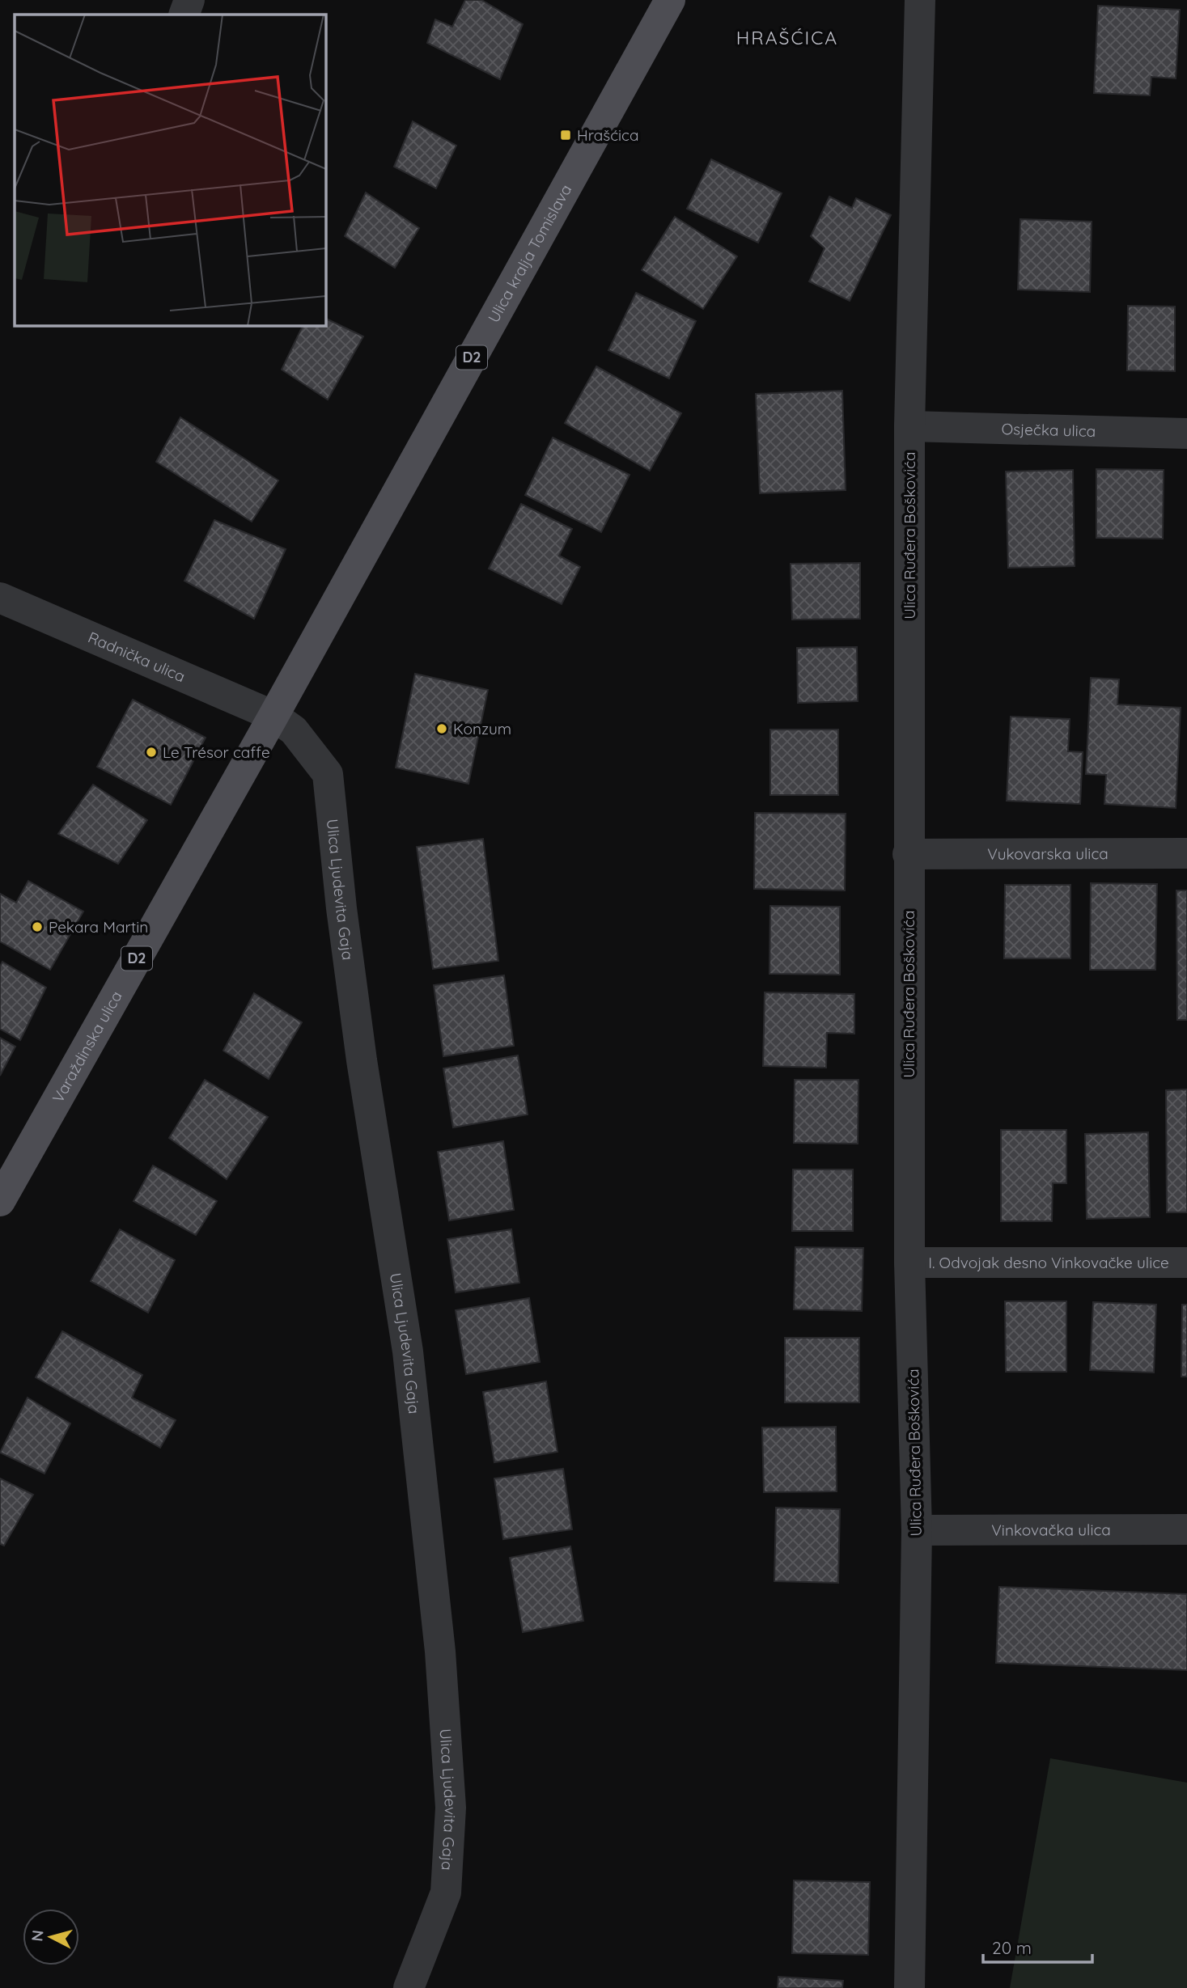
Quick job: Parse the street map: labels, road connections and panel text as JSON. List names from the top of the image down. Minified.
{"streets":{"main road":["Ulica kralja Tomislava","D2","Varaždinska ulica"],"street":["Osječka ulica","Ulica Ruđera Boškovića","Radnička ulica","Vukovarska ulica","Ulica Ljudevita Gaja","I. Odvojak desno Vinkovačke ulice","Vinkovačka ulica"]},"crossings":[["Ulica kralja Tomislava","Radnička ulica"],["Ulica kralja Tomislava","Ulica Ljudevita Gaja"],["Ulica kralja Tomislava","Varaždinska ulica"],["Osječka ulica","Ulica Ruđera Boškovića"],["Ulica Ruđera Boškovića","Vukovarska ulica"],["Ulica Ruđera Boškovića","I. Odvojak desno Vinkovačke ulice"],["Ulica Ruđera Boškovića","Vinkovačka ulica"],["Radnička ulica","Ulica Ljudevita Gaja"],["Radnička ulica","Varaždinska ulica"],["Ulica Ljudevita Gaja","Varaždinska ulica"]],"districts":["HRAŠĆICA"],"places":{"transit":["Hrašćica"],"other":["Konzum","Le Trésor caffe","Pekara Martin"]},"scale_bar":"20 m","north":"left"}
